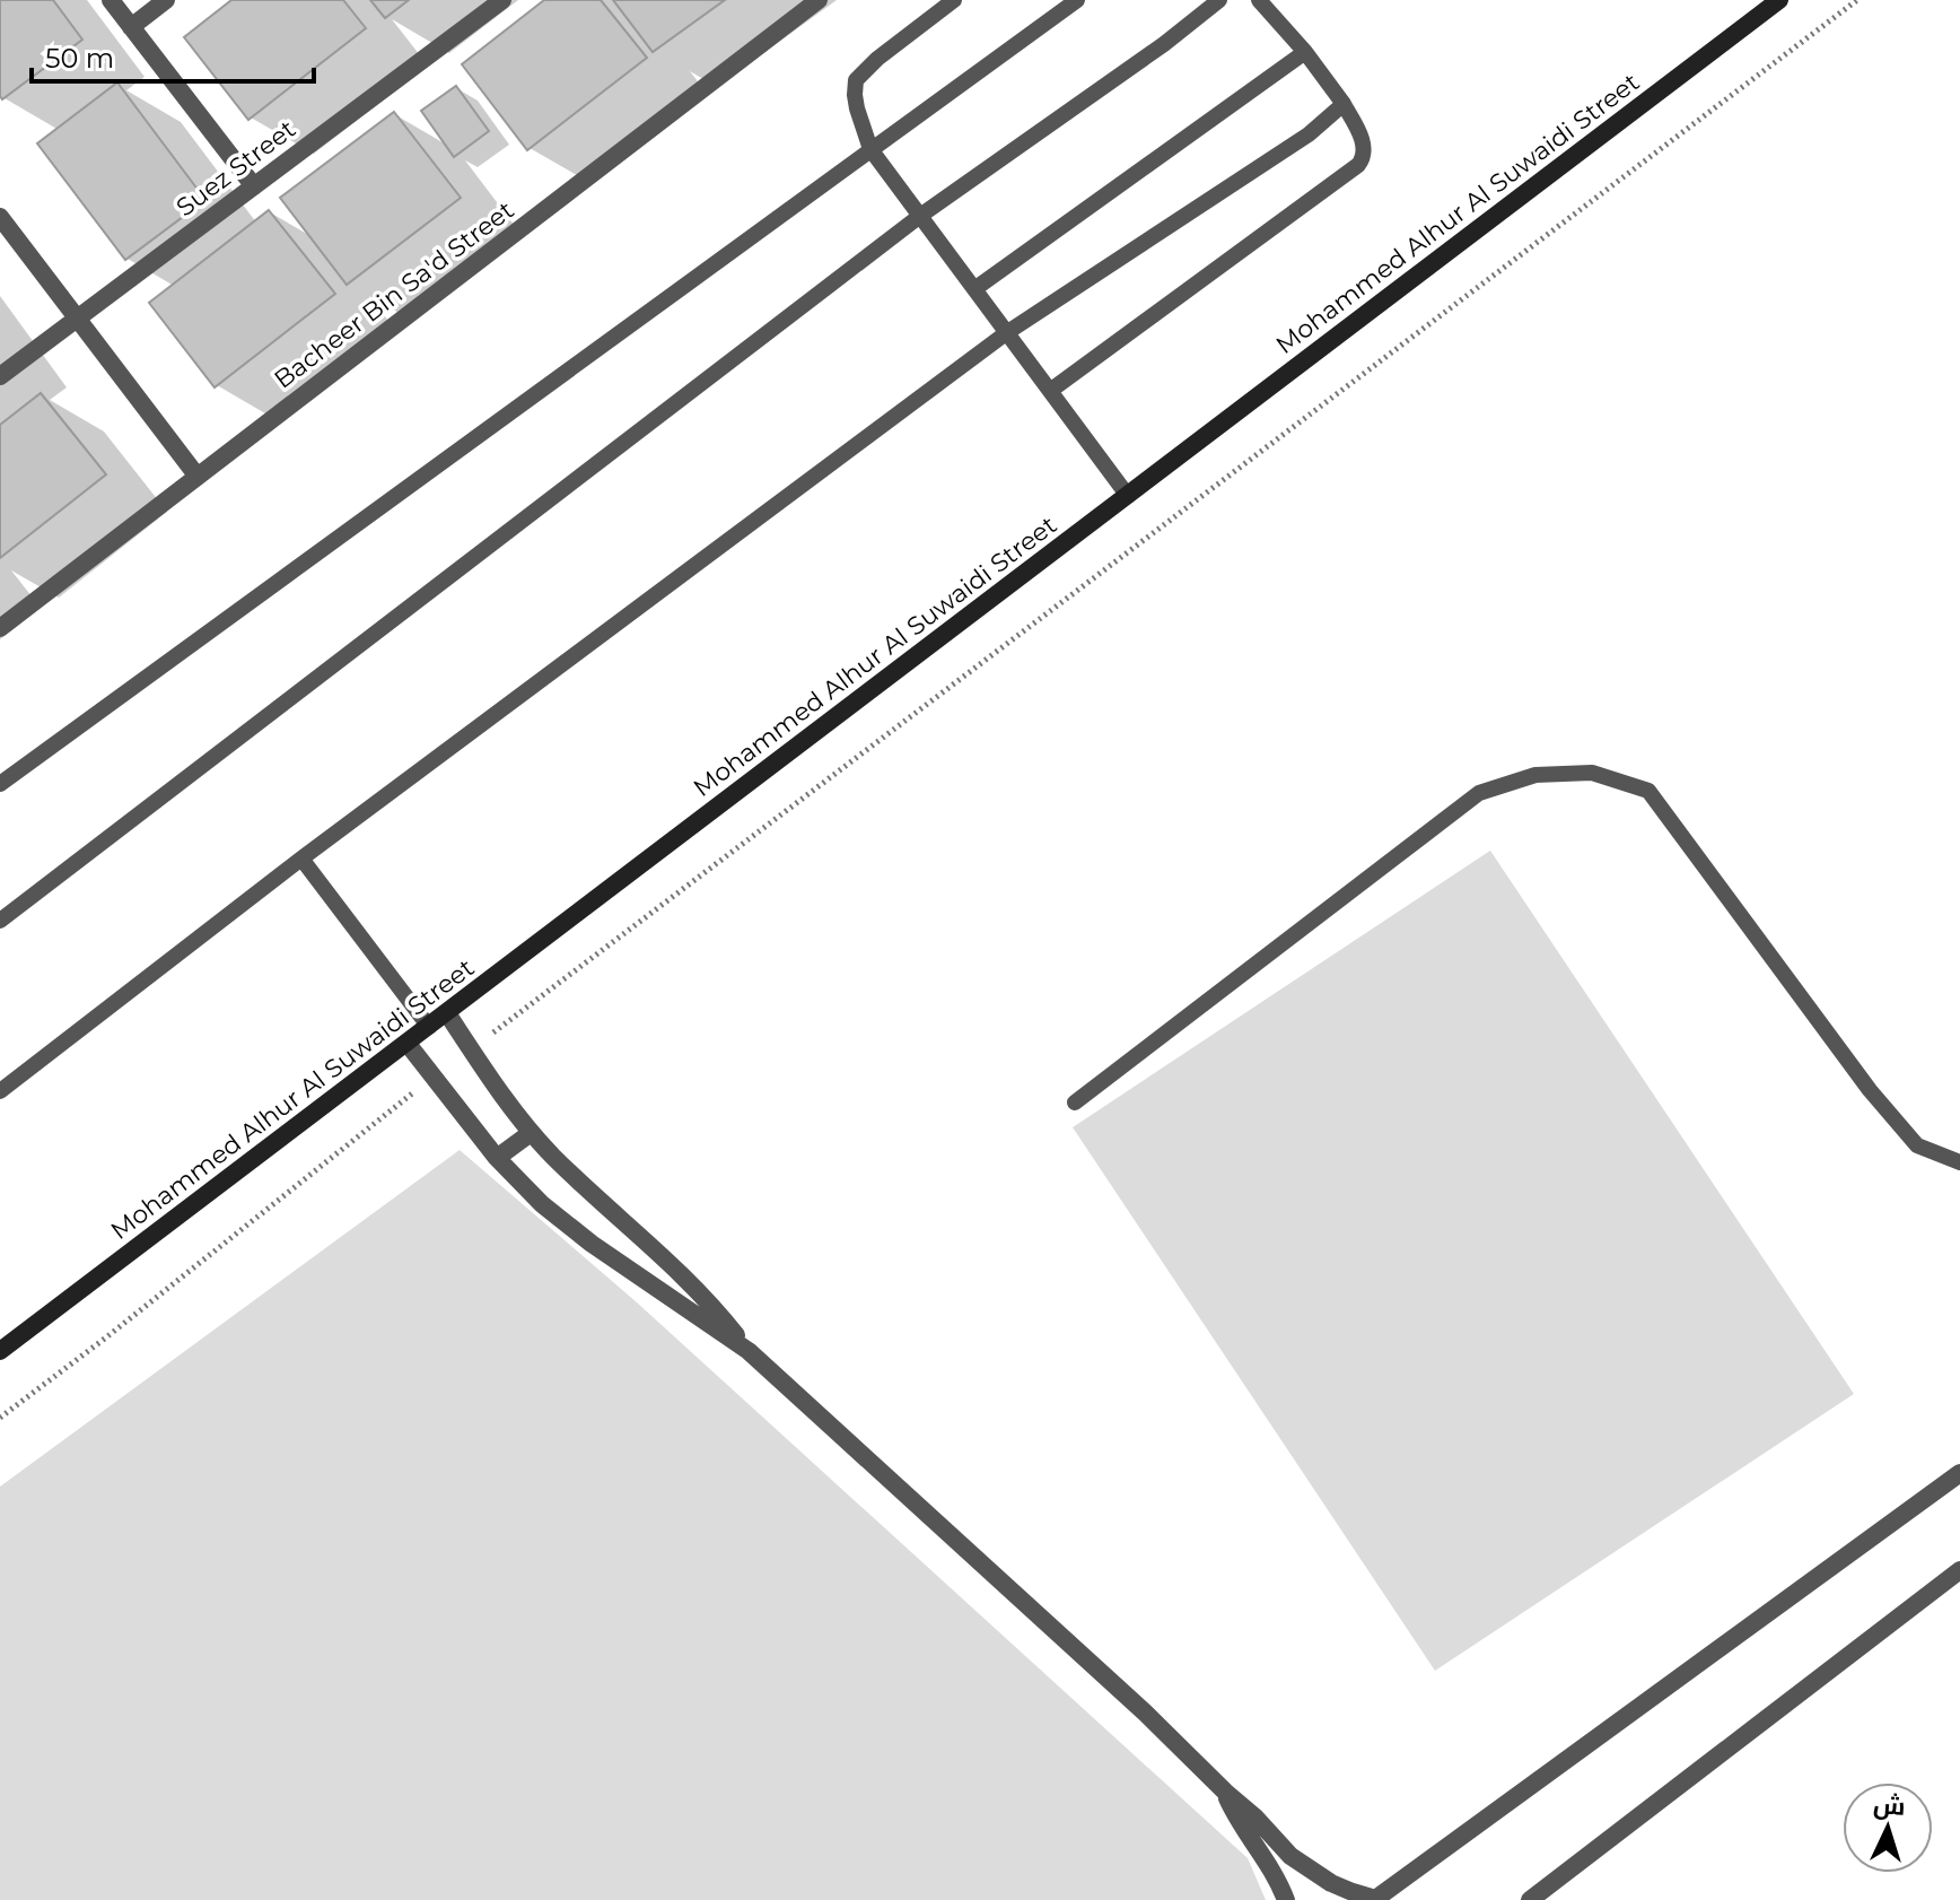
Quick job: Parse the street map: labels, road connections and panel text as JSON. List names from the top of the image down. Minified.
{"streets":{"street":["Suez Street","Mohammed Alhur Al Suwaidi Street","Bacheer Bin Sa'd Street"]},"scale_bar":"50 m","north":"top"}
